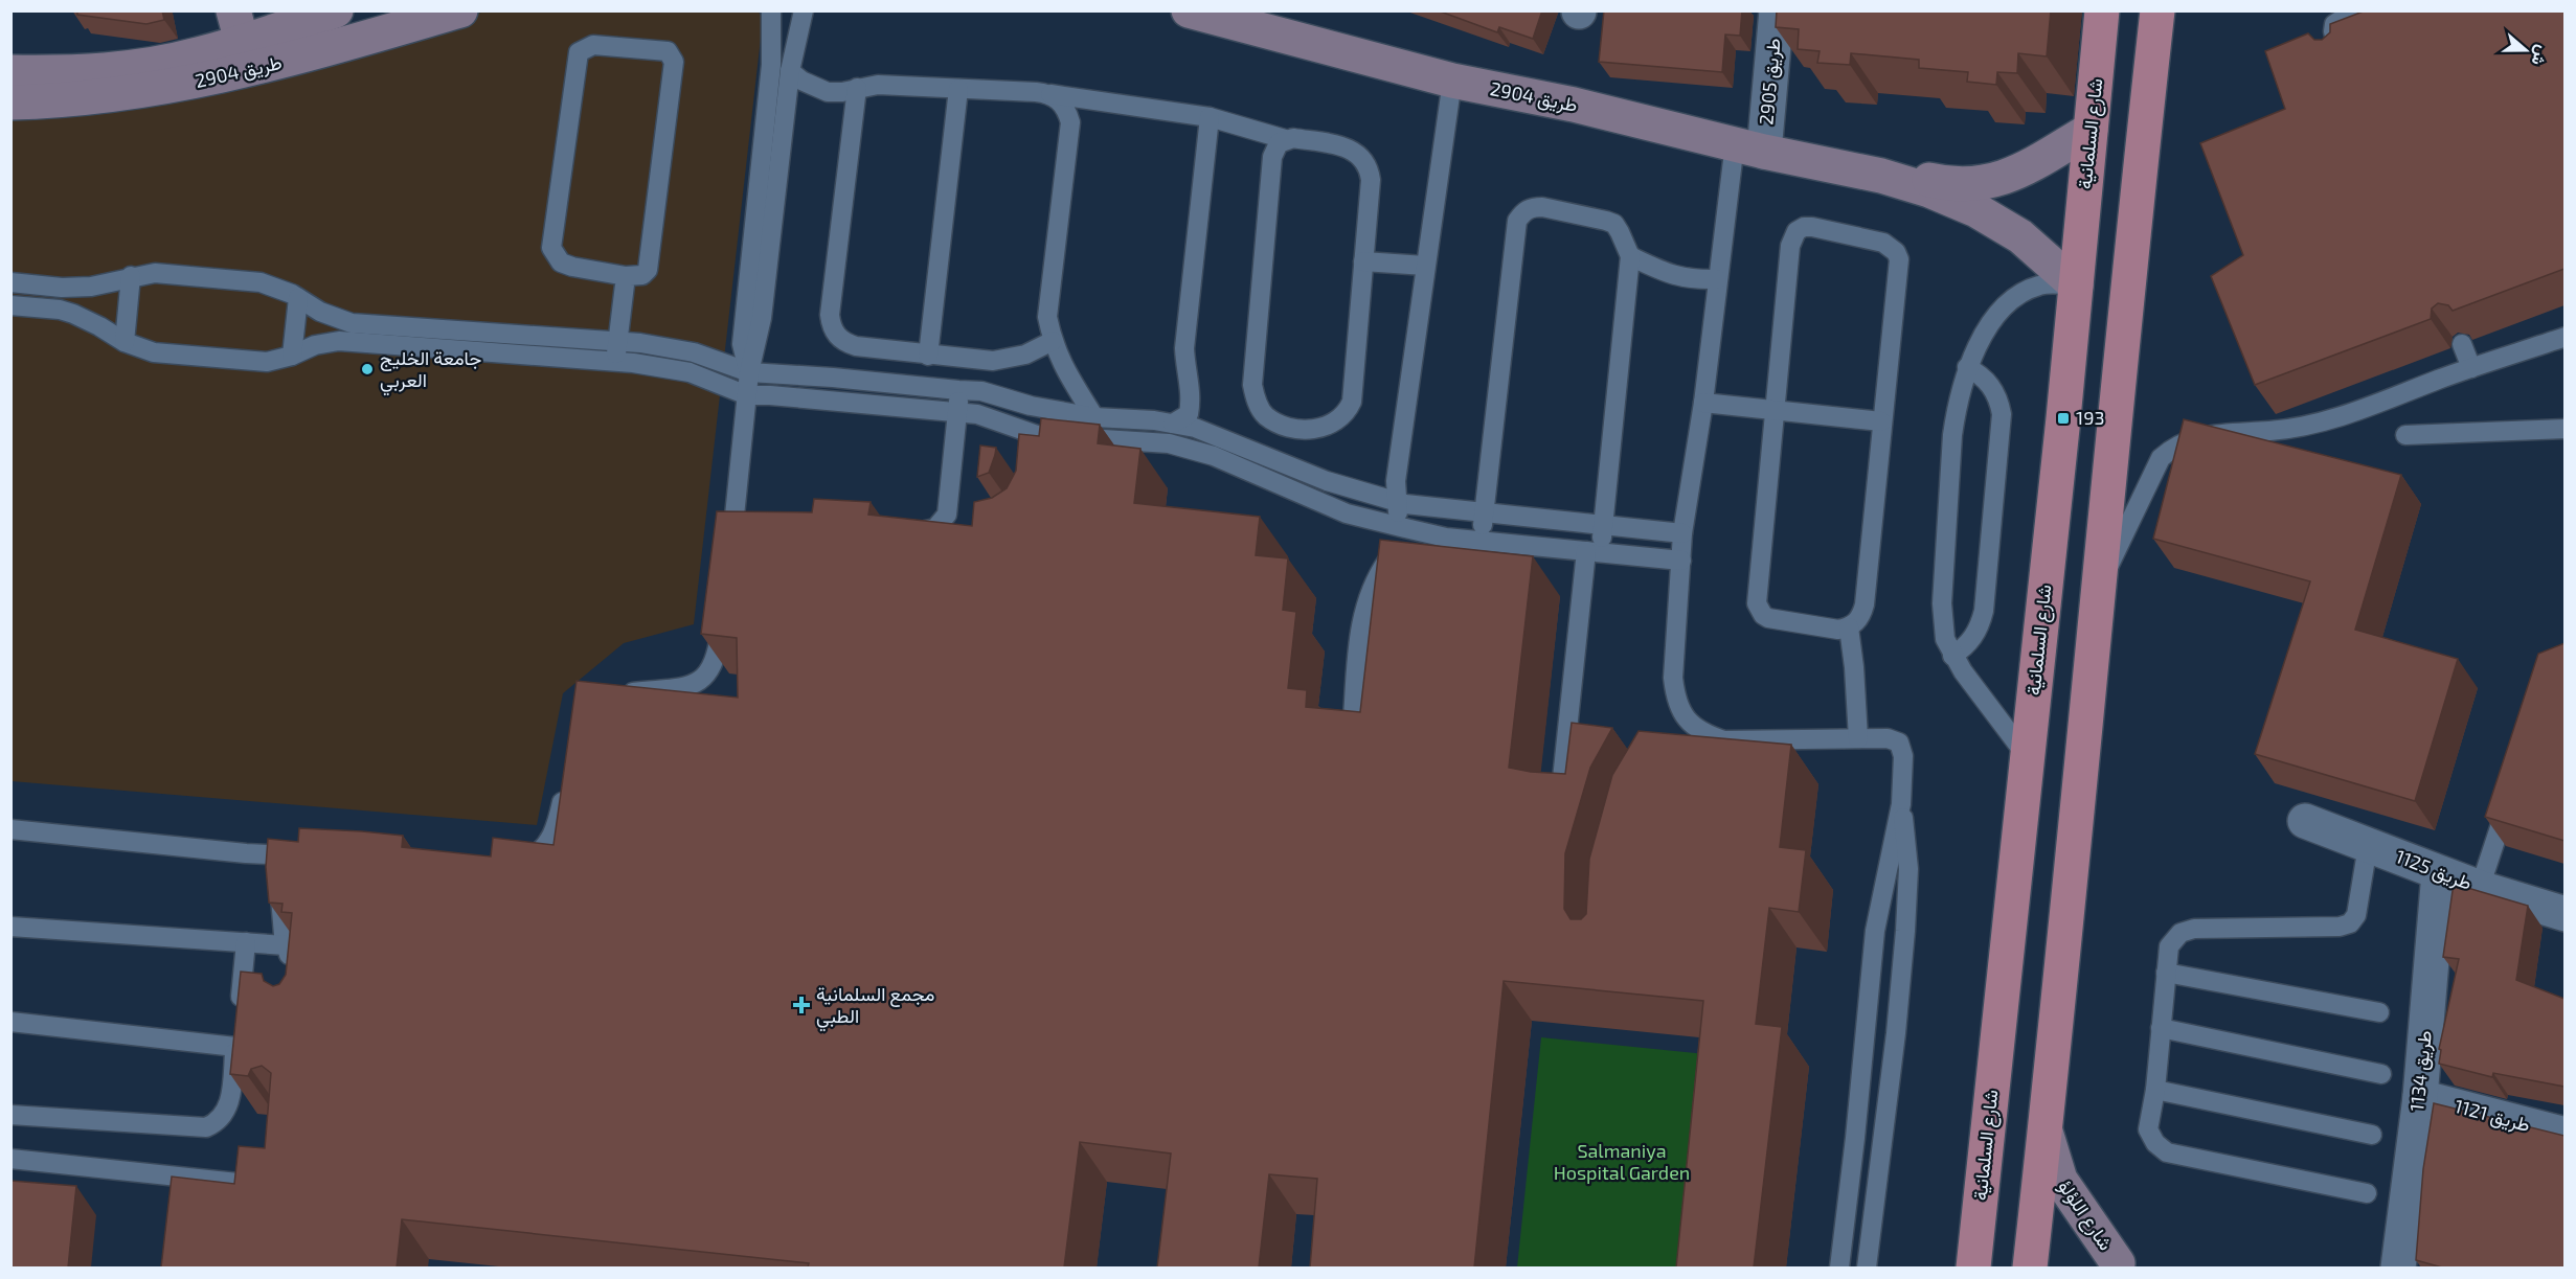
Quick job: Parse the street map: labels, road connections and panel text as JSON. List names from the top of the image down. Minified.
{"streets":{"main road":["شارع السلمانية"],"street":["طريق 2904","طريق 2905","طريق 1125","طريق 1134","طريق 1121","شارع اللؤلؤ"]},"crossings":[["طريق 2904","طريق 2905"],["طريق 2904","شارع السلمانية"],["طريق 1125","طريق 1134"],["طريق 1134","طريق 1121"]],"parks":["Salmaniya Hospital Garden"],"places":{"other":["جامعة الخليج العربي"],"transit":["193"],"health":["مجمع السلمانية الطبي"]},"north":"right"}
